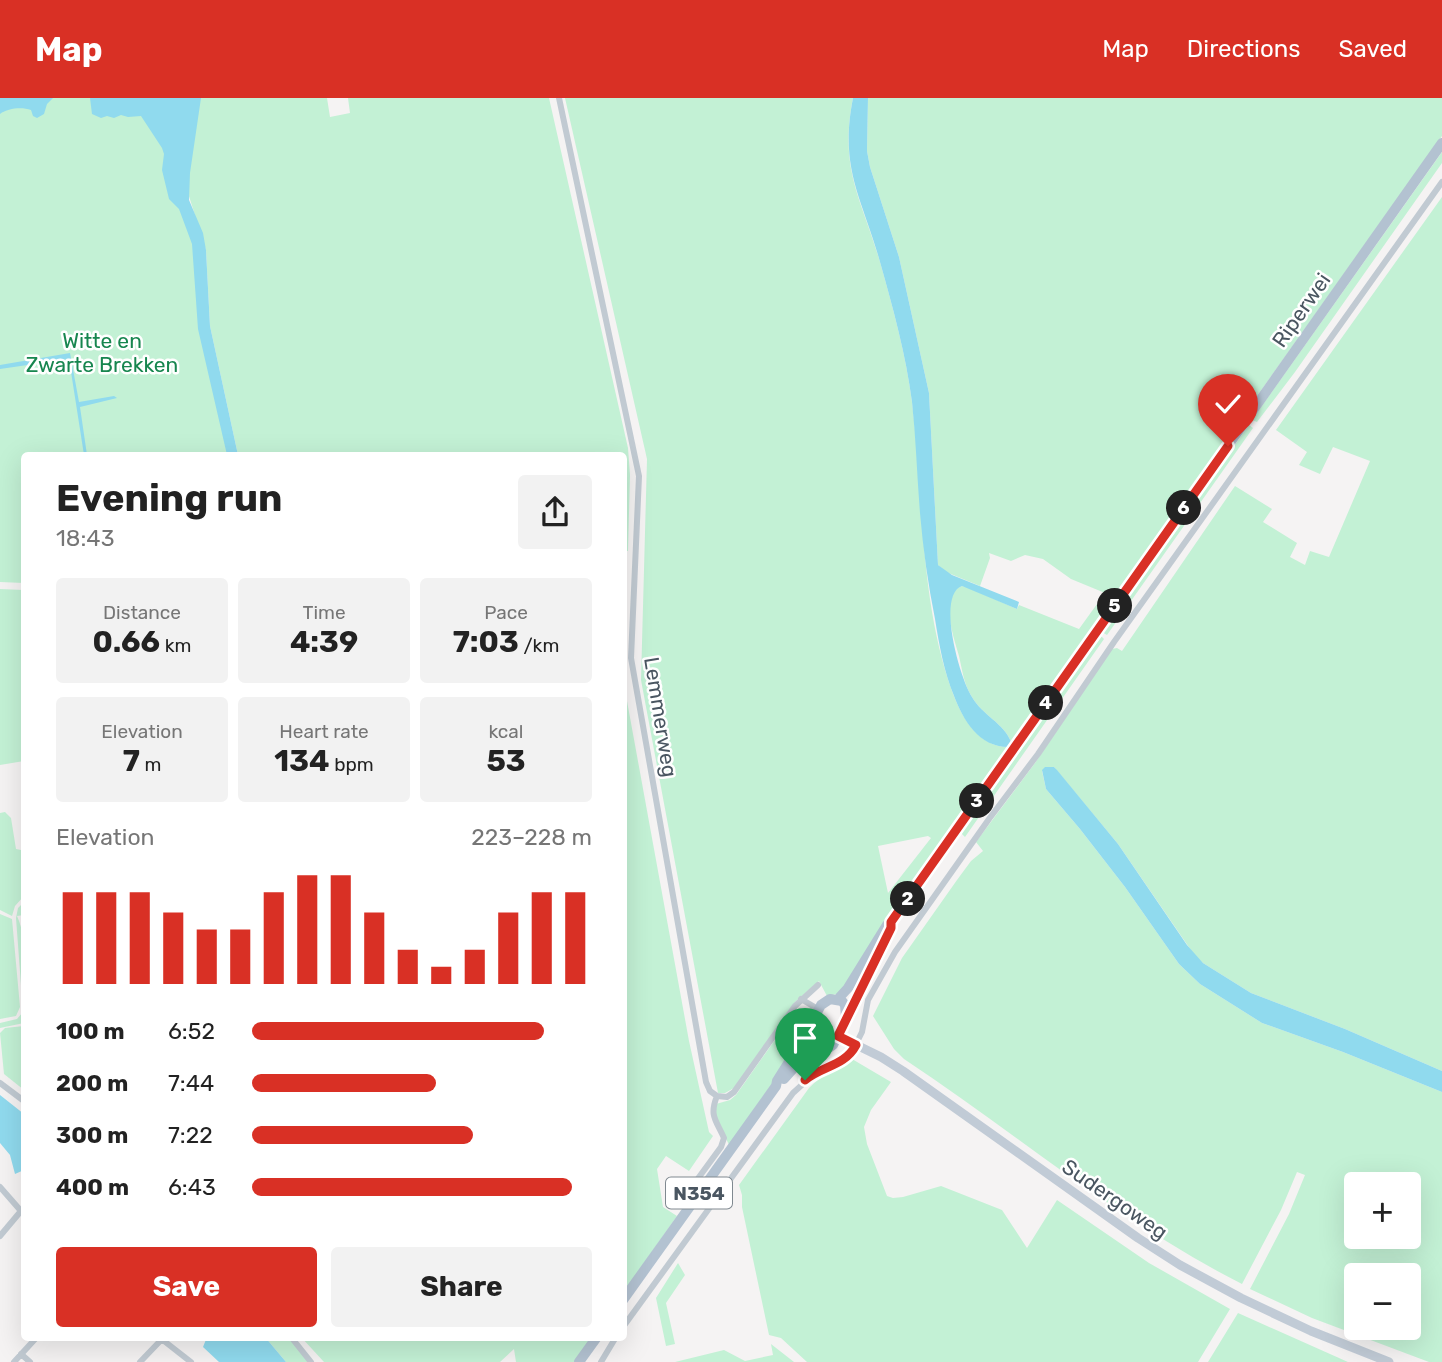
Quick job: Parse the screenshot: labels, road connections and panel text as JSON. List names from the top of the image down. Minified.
{"streets":{"main road":["Riperwei","N354"],"street":["Lemmerweg","Sudergoweg"]},"crossings":[["Riperwei","Sudergoweg"],["N354","Sudergoweg"]],"parks":["Witte en Zwarte Brekken"],"page":{"header":"Map","nav":["Map","Directions","Saved"],"heading":["Evening run","18:43"],"pins":["6","5","4","3","2"],"stats":[["Distance","0.66 km"],["Time","4:39"],["Pace","7:03 /km"],["Elevation","7 m"],["Heart rate","134 bpm"],["kcal","53"]],"chart":["Elevation","223–228 m"],"list":[{"name":"100 m","note":"6:52"},{"name":"200 m","note":"7:44"},{"name":"300 m","note":"7:22"},{"name":"400 m","note":"6:43"}],"map_buttons":["+","−"],"buttons":["Save","Share"]}}
